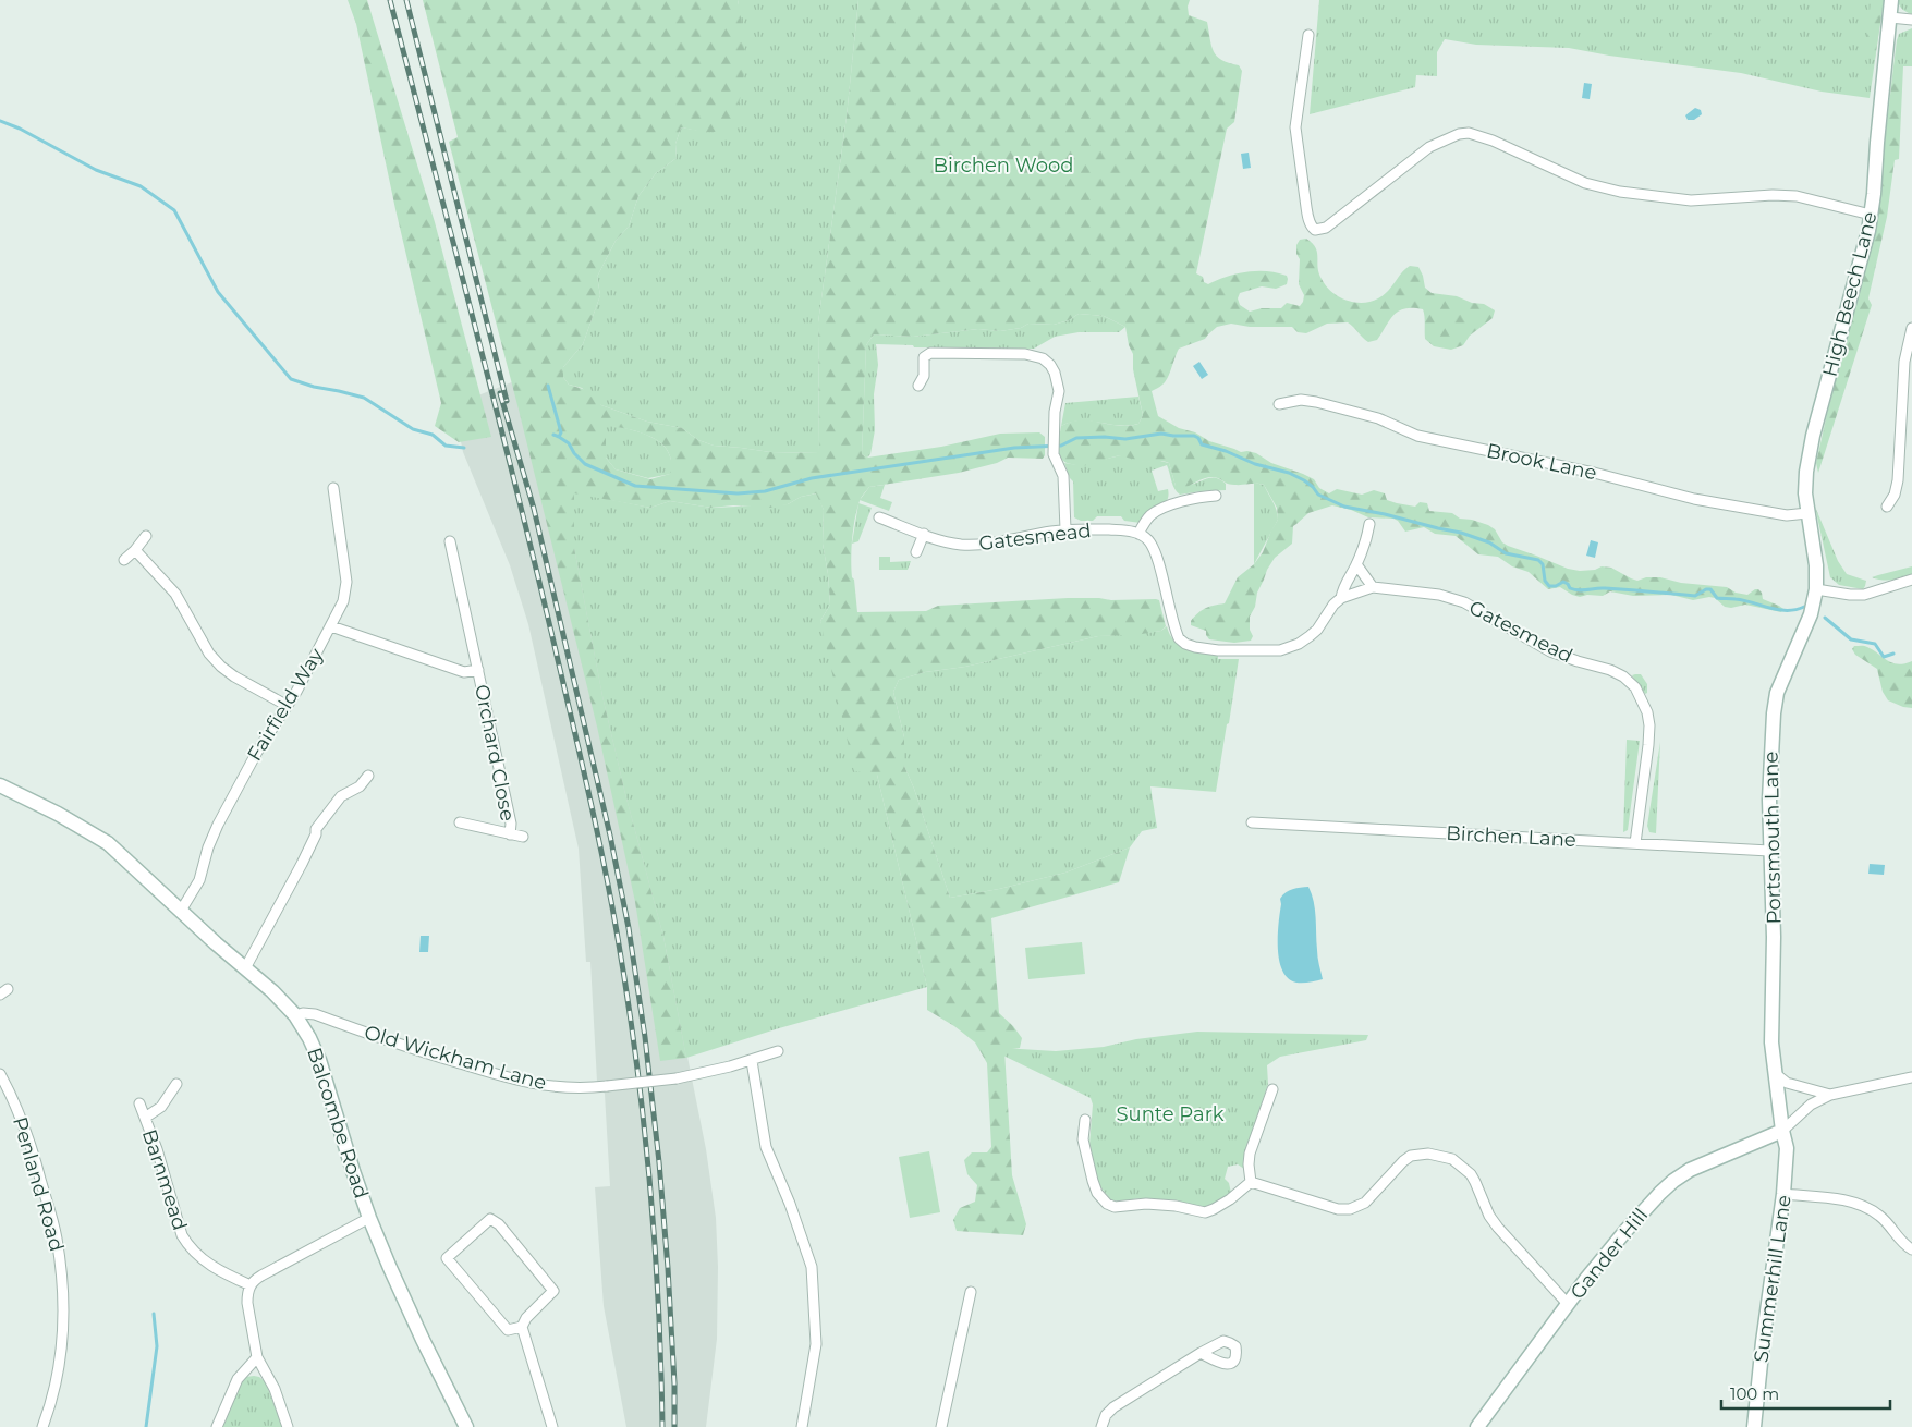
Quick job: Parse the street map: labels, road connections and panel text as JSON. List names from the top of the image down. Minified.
{"streets":{"street":["High Beech Lane","Brook Lane","Gatesmead","Fairfield Way","Orchard Close","Birchen Lane","Portsmouth Lane","Old Wickham Lane","Balcombe Road","Barnmead","Penland Road","Gander Hill","Summerhill Lane"]},"crossings":[["High Beech Lane","Brook Lane"],["High Beech Lane","Portsmouth Lane"],["Gatesmead","Birchen Lane"],["Fairfield Way","Orchard Close"],["Fairfield Way","Balcombe Road"],["Birchen Lane","Portsmouth Lane"],["Portsmouth Lane","Gander Hill"],["Portsmouth Lane","Summerhill Lane"],["Old Wickham Lane","Balcombe Road"],["Gander Hill","Summerhill Lane"]],"parks":["Birchen Wood","Sunte Park"],"scale_bar":"100 m"}
